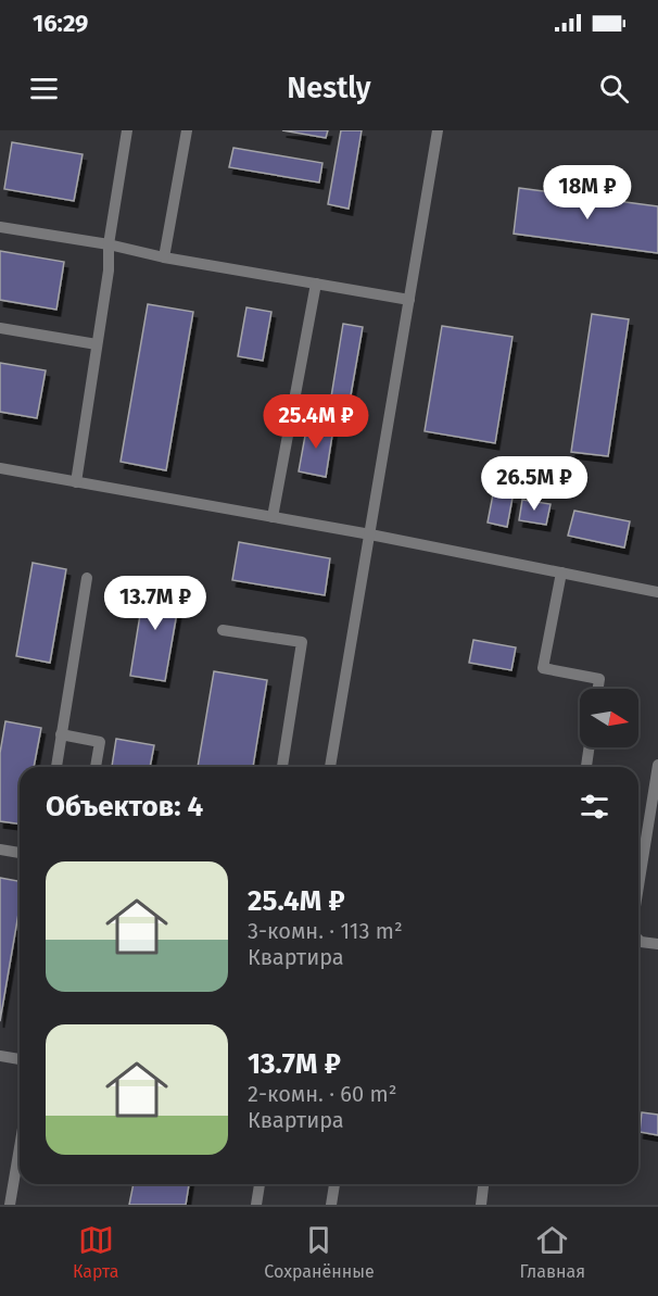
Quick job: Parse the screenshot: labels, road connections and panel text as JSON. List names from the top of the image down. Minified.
{"north":"right","page":{"status":"16:29","header":"Nestly","price":["18M ₽","25.4M ₽","26.5M ₽","13.7M ₽"],"heading":"Объектов: 4","list":[{"name":"25.4M ₽","note":"3-комн. · 113 m² · Квартира"},{"name":"13.7M ₽","note":"2-комн. · 60 m² · Квартира"}],"tabs":["Карта","Сохранённые","Главная"]}}
